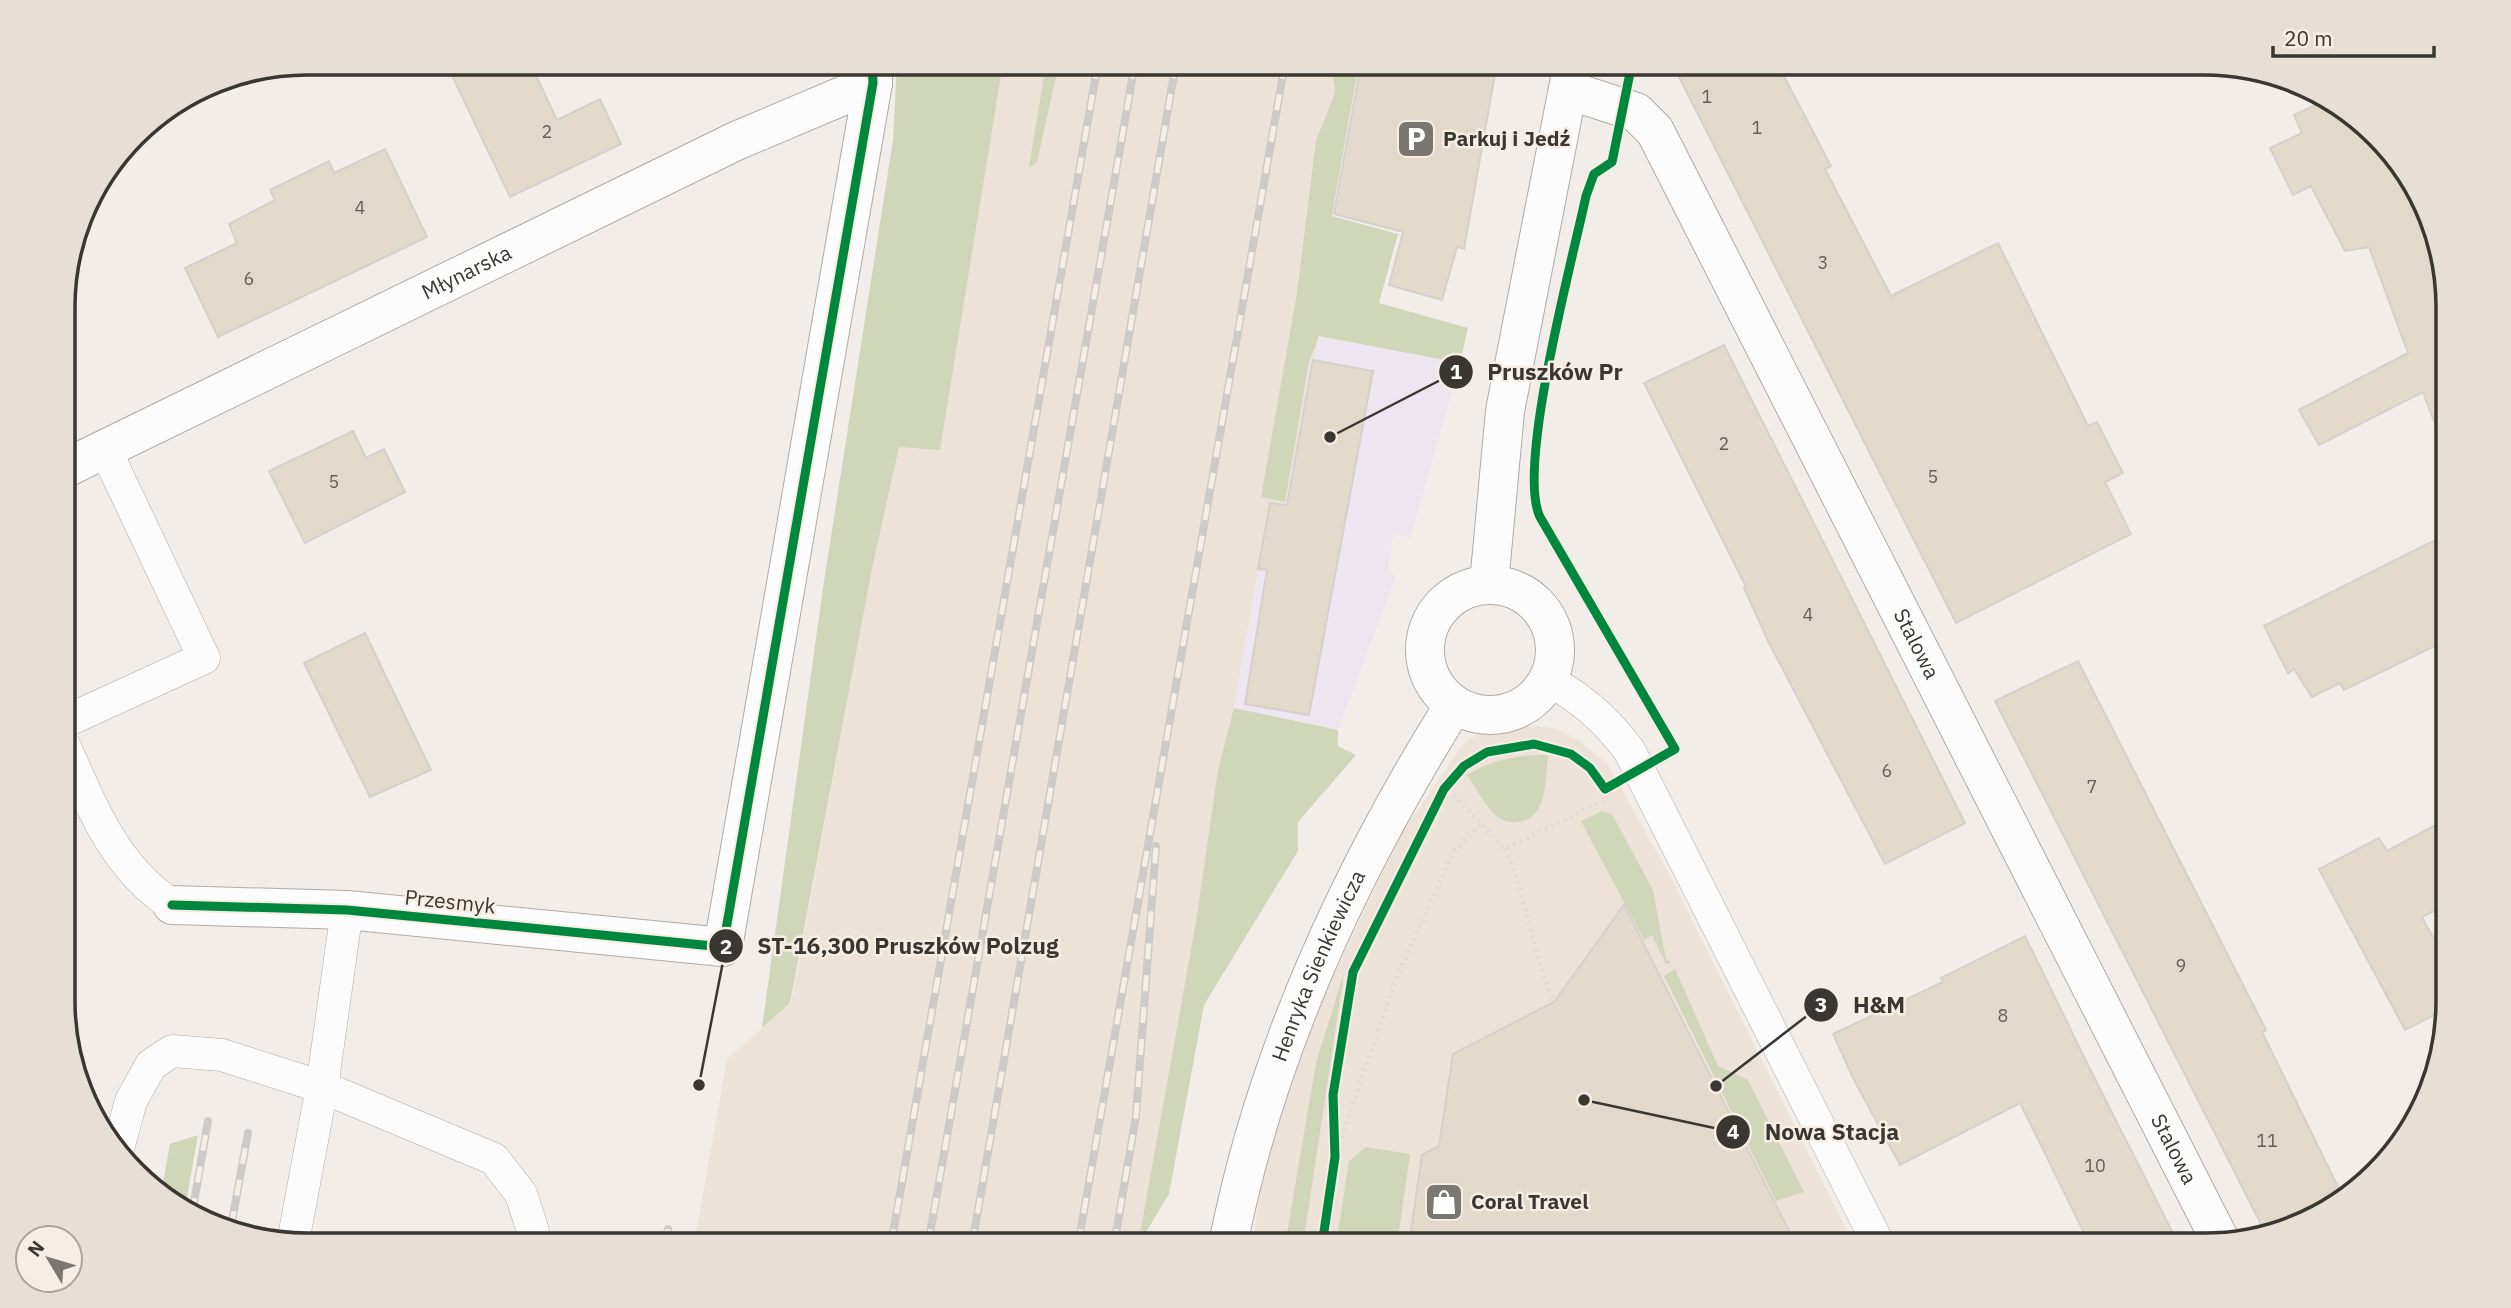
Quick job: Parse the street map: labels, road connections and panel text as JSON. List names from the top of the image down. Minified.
{"streets":{"street":["Młynarska","Stalowa","Przesmyk","Henryka Sienkiewicza"]},"places":{"parking":["Parkuj i Jedź"],"other":["Pruszków Pr","ST-16,300 Pruszków Polzug","H&M","Nowa Stacja"],"shop":["Coral Travel"]},"house_numbers":["1","1","2","4","3","6","2","5","5","4","6","7","9","8","11","10"],"scale_bar":"20 m","north":"top left"}
